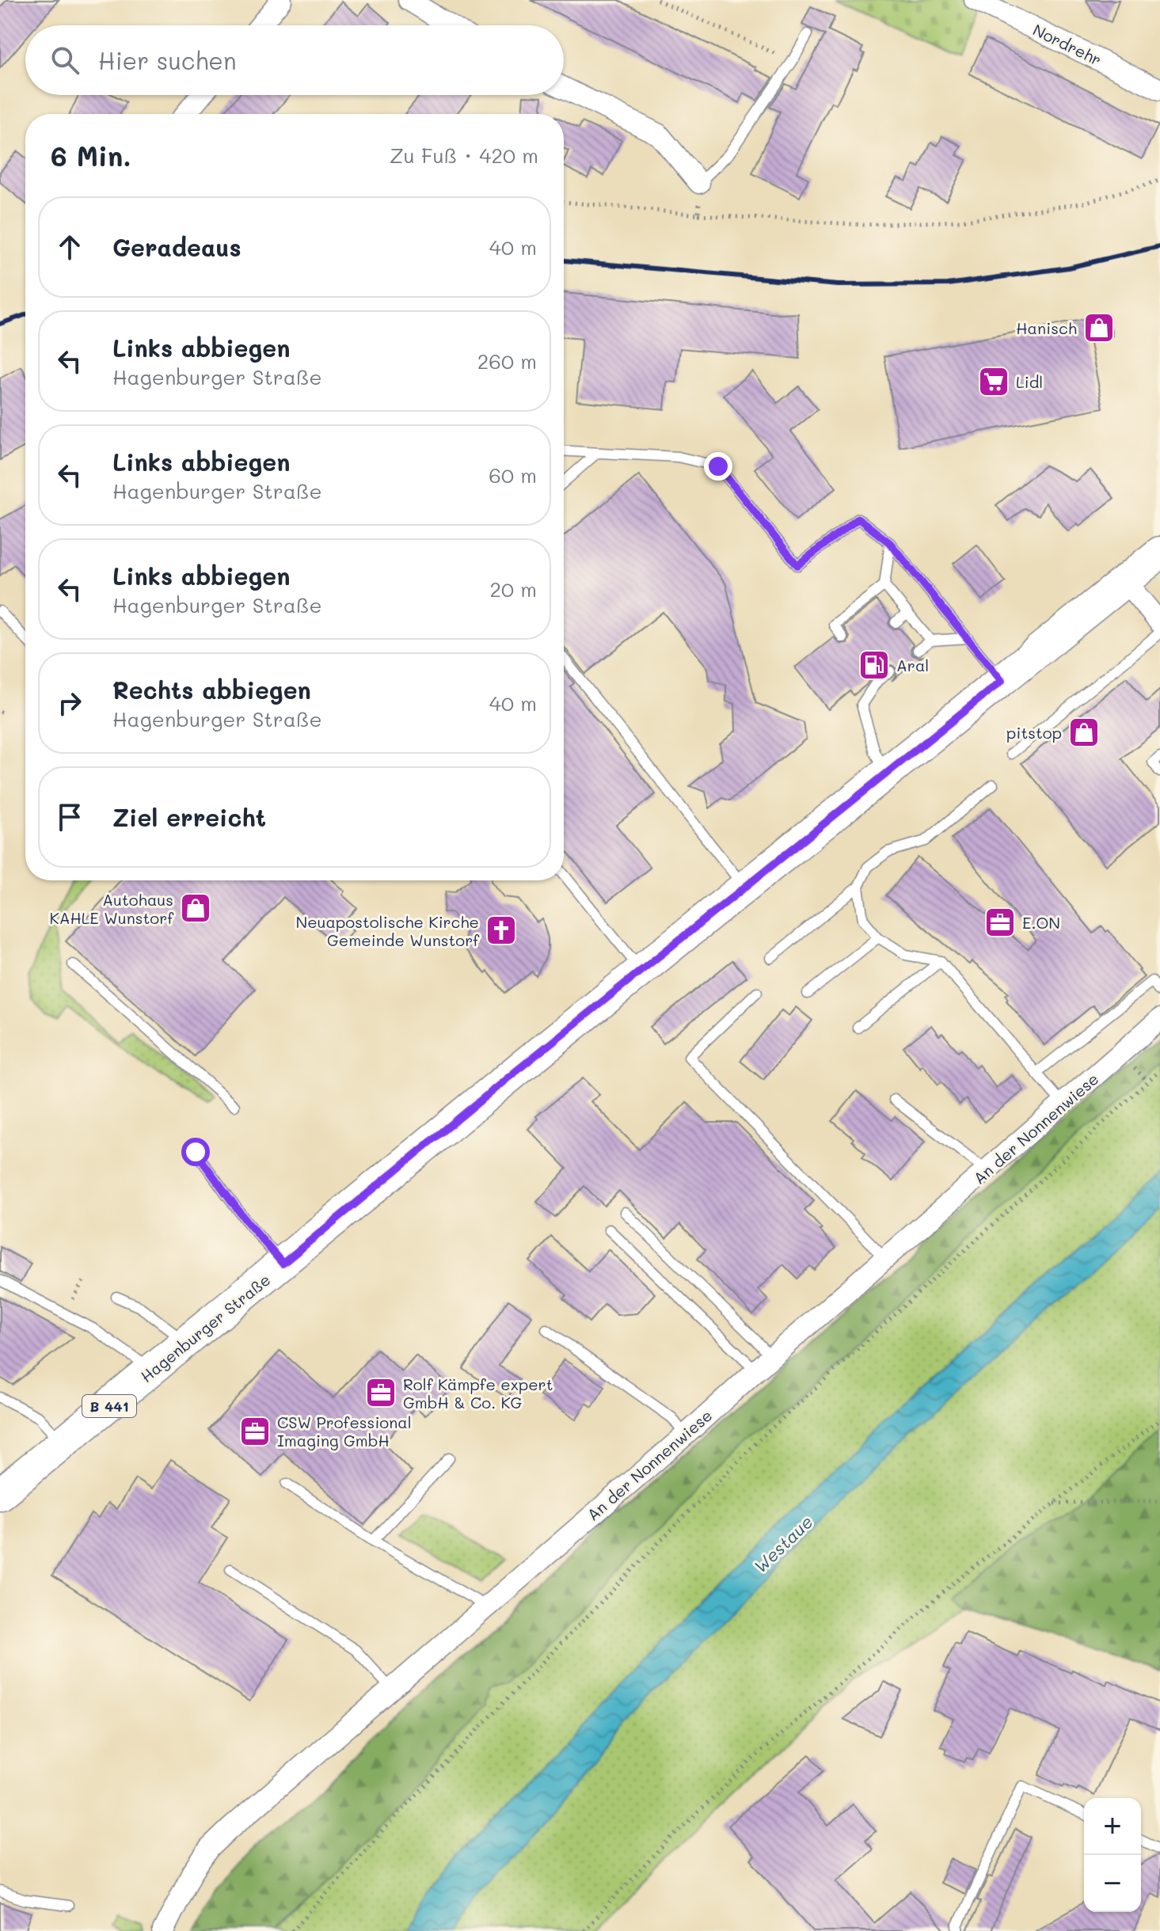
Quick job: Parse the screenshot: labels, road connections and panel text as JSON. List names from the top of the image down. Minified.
{"streets":{"main road":["Hagenburger Straße","B 441"],"street":["Nordrehr","An der Nonnenwiese"]},"water":["Westaue"],"places":{"shop":["Hanisch","pitstop","Autohaus KAHLE Wunstorf"],"supermarket":["Lidl"],"fuel station":["Aral"],"office":["E.ON","Rolf Kämpfe expert GmbH & Co. KG","CSW Professional Imaging GmbH"],"church":["Neuapostolische Kirche Gemeinde Wunstorf"]},"page":{"search":"Hier suchen","heading":["6 Min.","Zu Fuß · 420 m"],"list":[["Geradeaus","40 m"],["Links abbiegen","Hagenburger Straße","260 m"],["Links abbiegen","Hagenburger Straße","60 m"],["Links abbiegen","Hagenburger Straße","20 m"],["Rechts abbiegen","Hagenburger Straße","40 m"],"Ziel erreicht"],"map_buttons":["+","−"]}}
